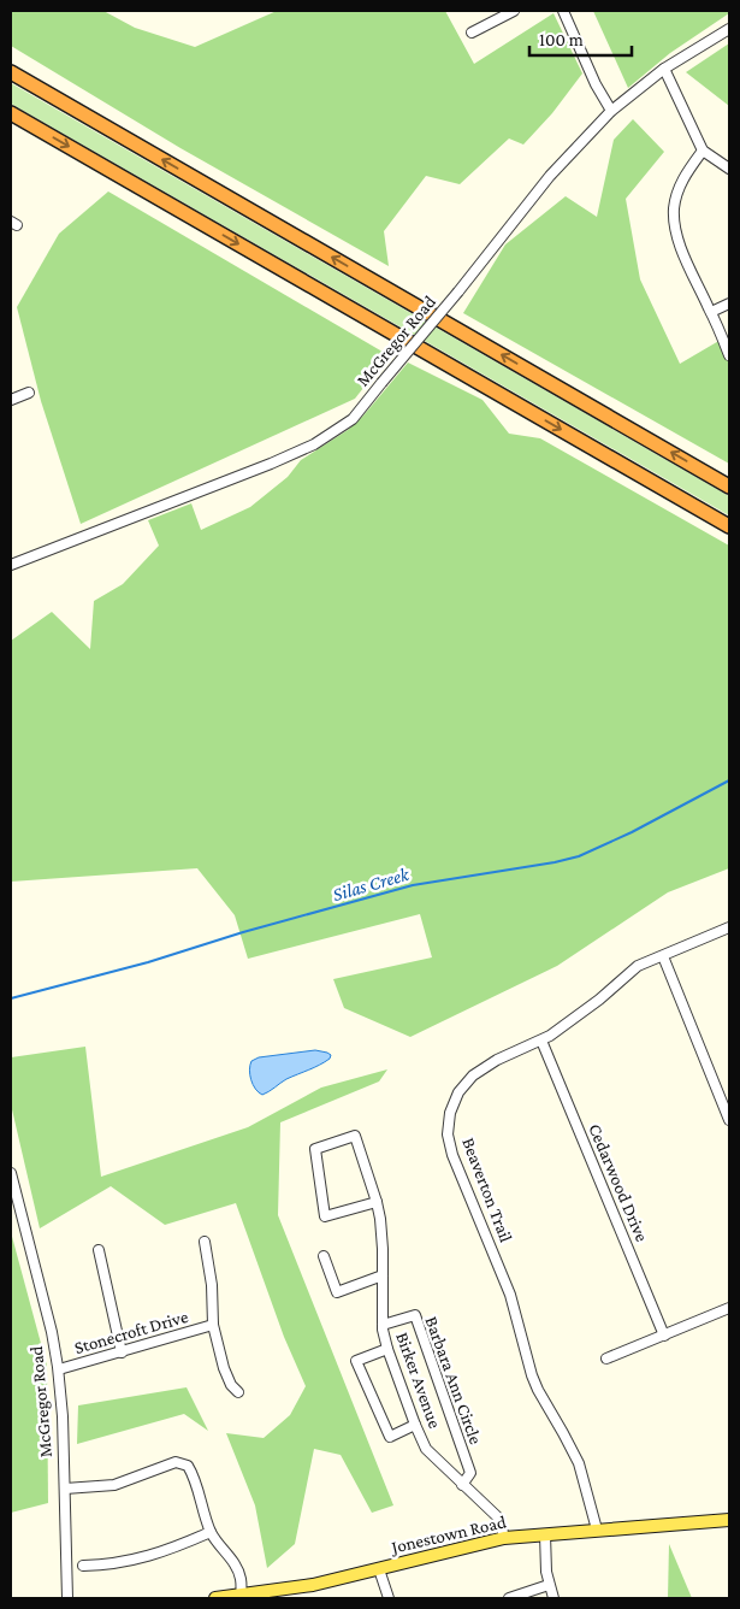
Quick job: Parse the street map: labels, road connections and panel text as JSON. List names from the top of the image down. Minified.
{"streets":{"main road":["Jonestown Road"],"street":["McGregor Road","Cedarwood Drive","Beaverton Trail","Stonecroft Drive","Birker Avenue","Barbara Ann Circle"]},"crossings":[["McGregor Road","Stonecroft Drive"],["Cedarwood Drive","Beaverton Trail"],["Beaverton Trail","Jonestown Road"],["Birker Avenue","Barbara Ann Circle"],["Birker Avenue","Jonestown Road"]],"water":["Silas Creek"],"scale_bar":"100 m"}
